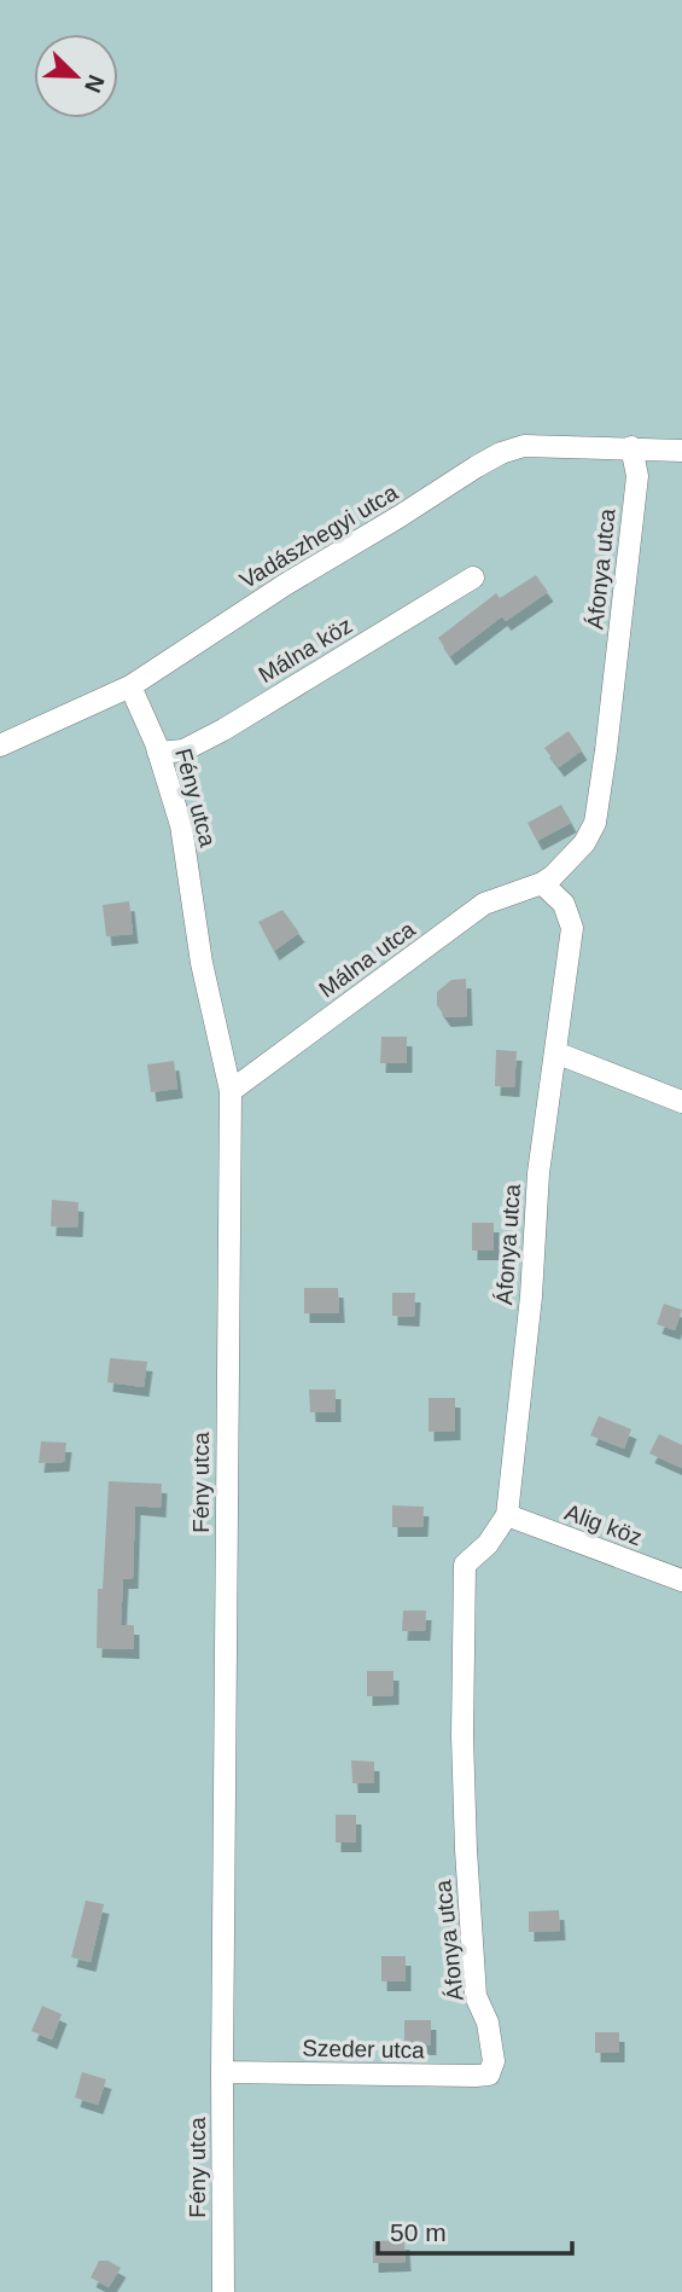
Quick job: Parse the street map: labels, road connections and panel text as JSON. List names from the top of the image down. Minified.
{"streets":{"street":["Vadászhegyi utca","Áfonya utca","Málna köz","Fény utca","Málna utca","Alig köz","Szeder utca"]},"crossings":[["Vadászhegyi utca","Áfonya utca"],["Vadászhegyi utca","Fény utca"],["Áfonya utca","Málna utca"],["Áfonya utca","Alig köz"],["Áfonya utca","Szeder utca"],["Málna köz","Fény utca"],["Fény utca","Málna utca"],["Fény utca","Szeder utca"]],"scale_bar":"50 m","north":"bottom right"}
